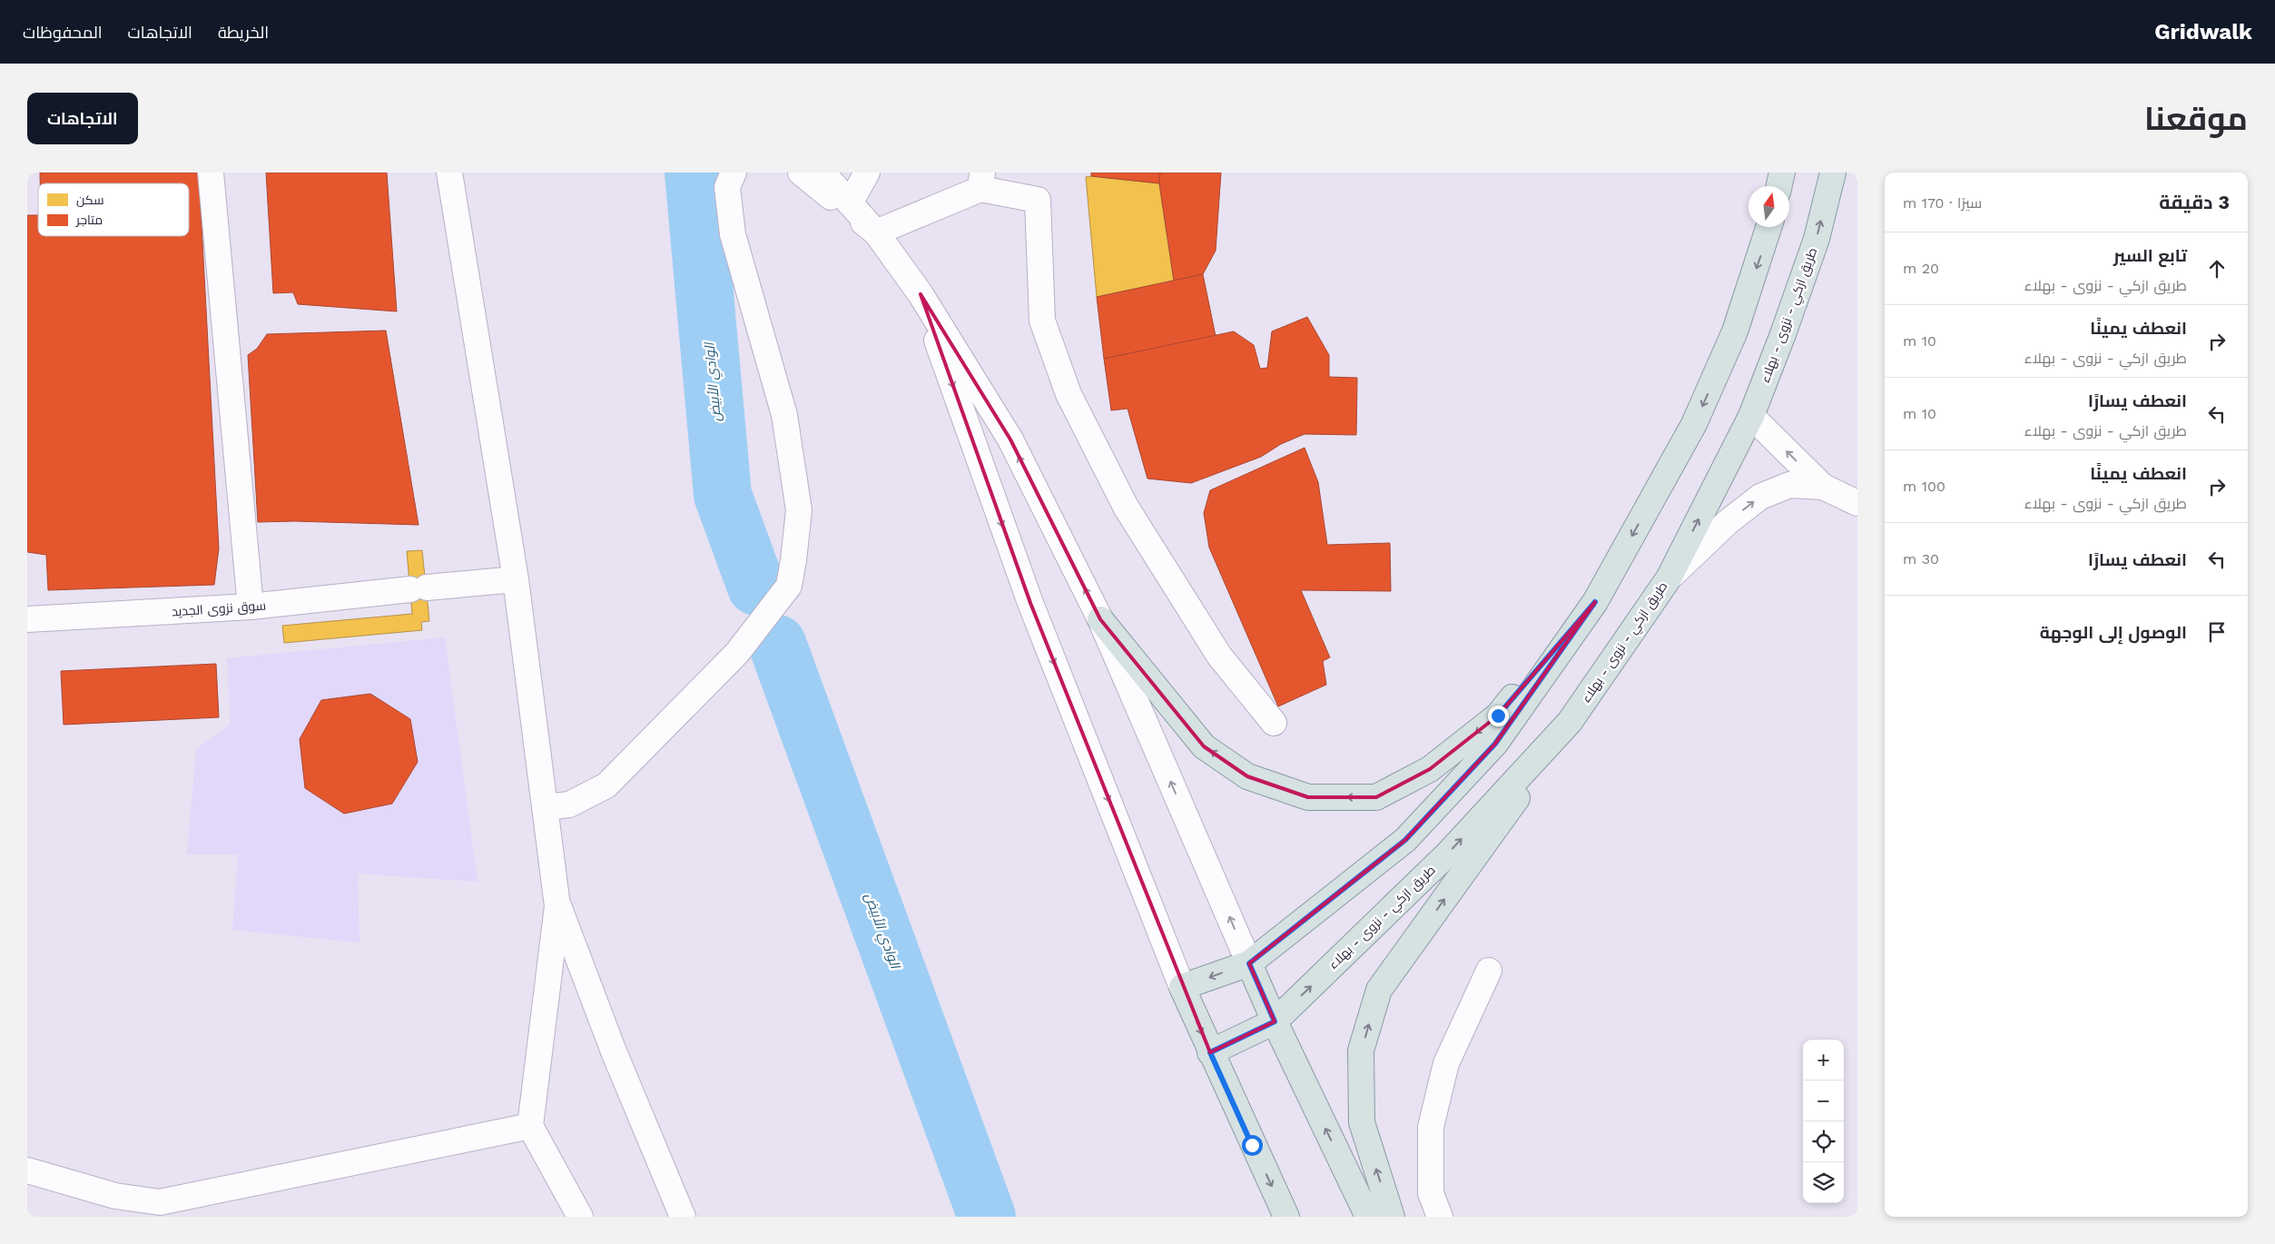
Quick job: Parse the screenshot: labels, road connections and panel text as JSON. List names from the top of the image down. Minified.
{"streets":{"main road":["طريق ازكي - نزوى - بهلاء"],"street":["سوق نزوى الجديد"]},"water":["الوادي الأبيض"],"legend":["سكن","متاجر"],"north":"top","page":{"header":"Gridwalk","nav":["الخريطة","الاتجاهات","المحفوظات"],"title":"موقعنا","buttons":"الاتجاهات","heading":["3 دقيقة","سيرًا · 170 m"],"list":[["تابع السير","طريق ازكي - نزوى - بهلاء","20 m"],["انعطف يمينًا","طريق ازكي - نزوى - بهلاء","10 m"],["انعطف يسارًا","طريق ازكي - نزوى - بهلاء","10 m"],["انعطف يمينًا","طريق ازكي - نزوى - بهلاء","100 m"],["انعطف يسارًا","30 m"],"الوصول إلى الوجهة"],"map_buttons":["+","−"]}}
